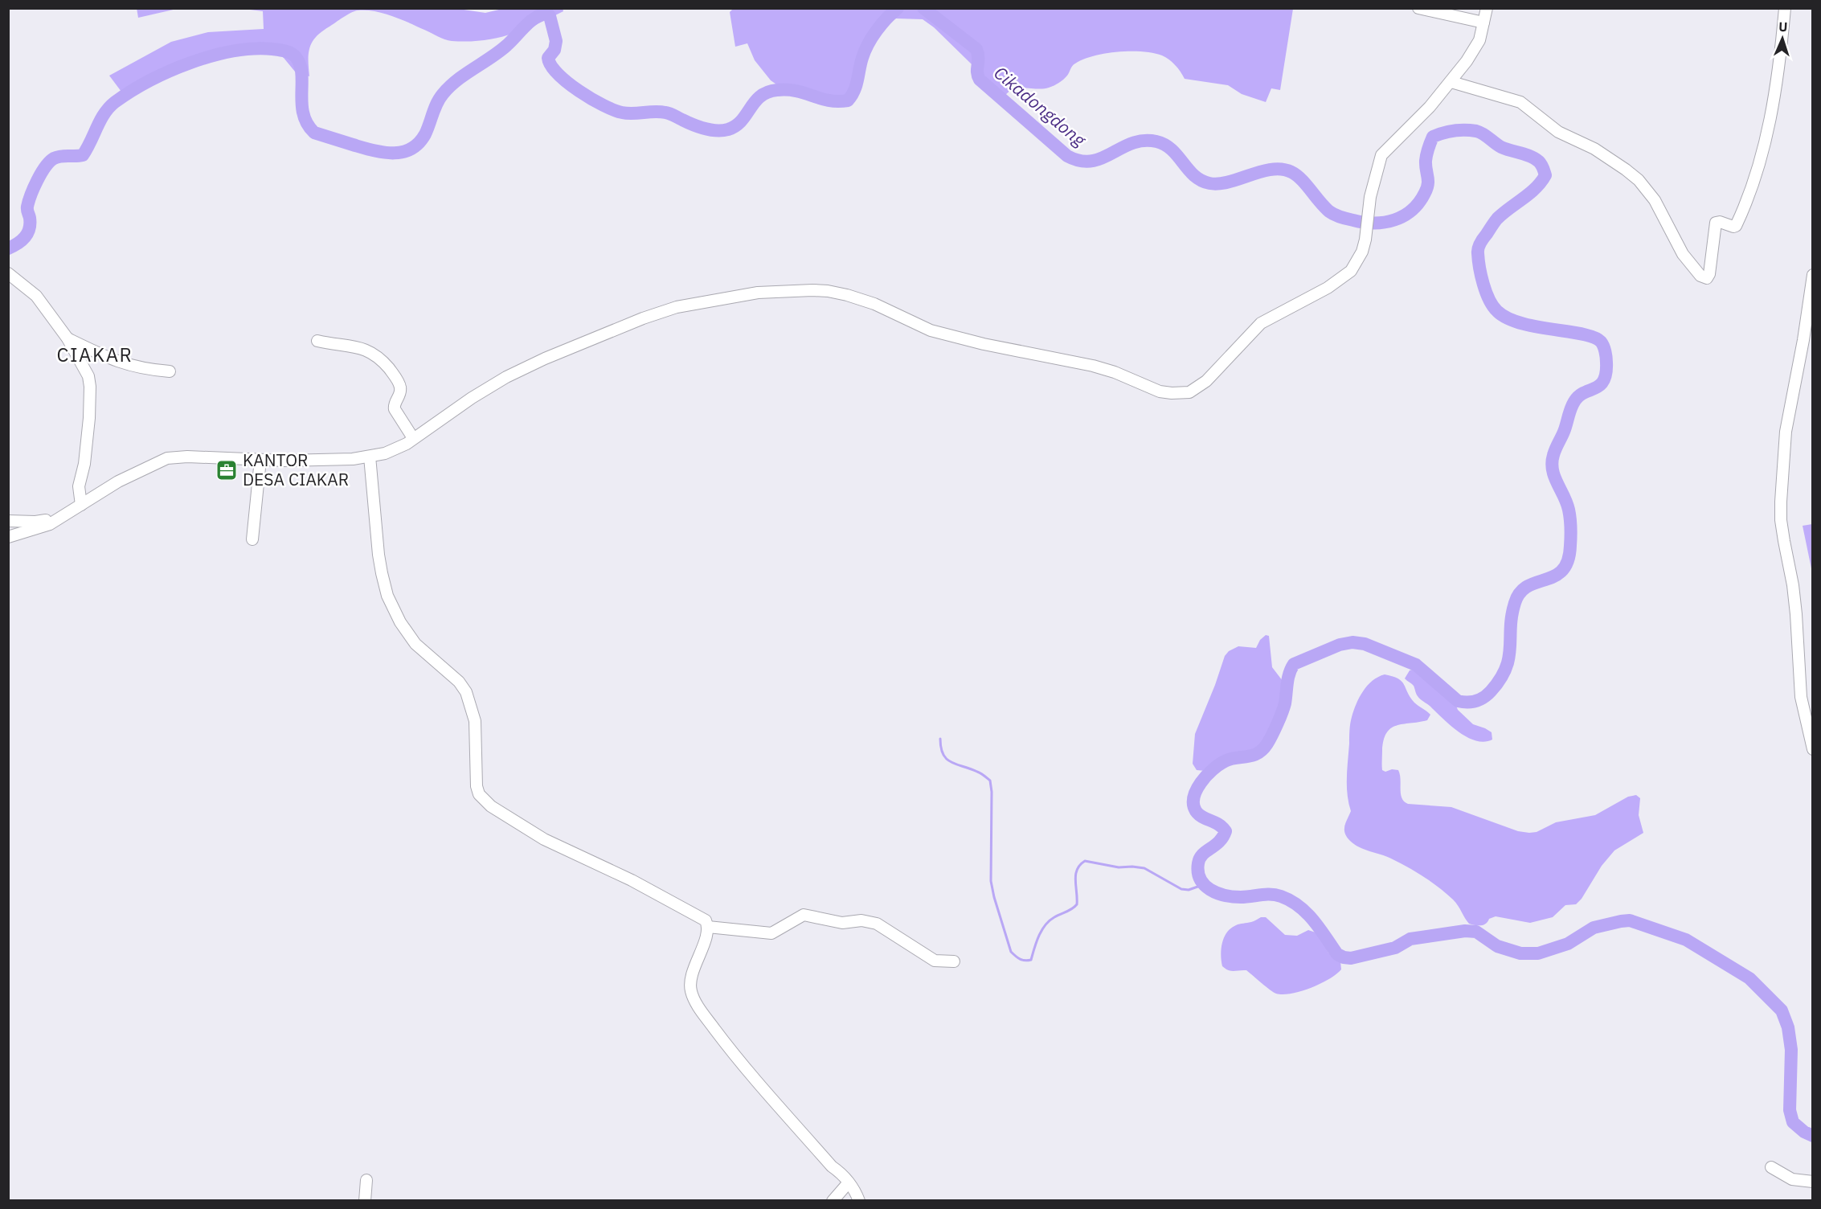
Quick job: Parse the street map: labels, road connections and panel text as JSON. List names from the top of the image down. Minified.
{"districts":["CIAKAR"],"water":["Cikadongdong"],"places":{"office":["KANTOR DESA CIAKAR"]},"north":"top"}
